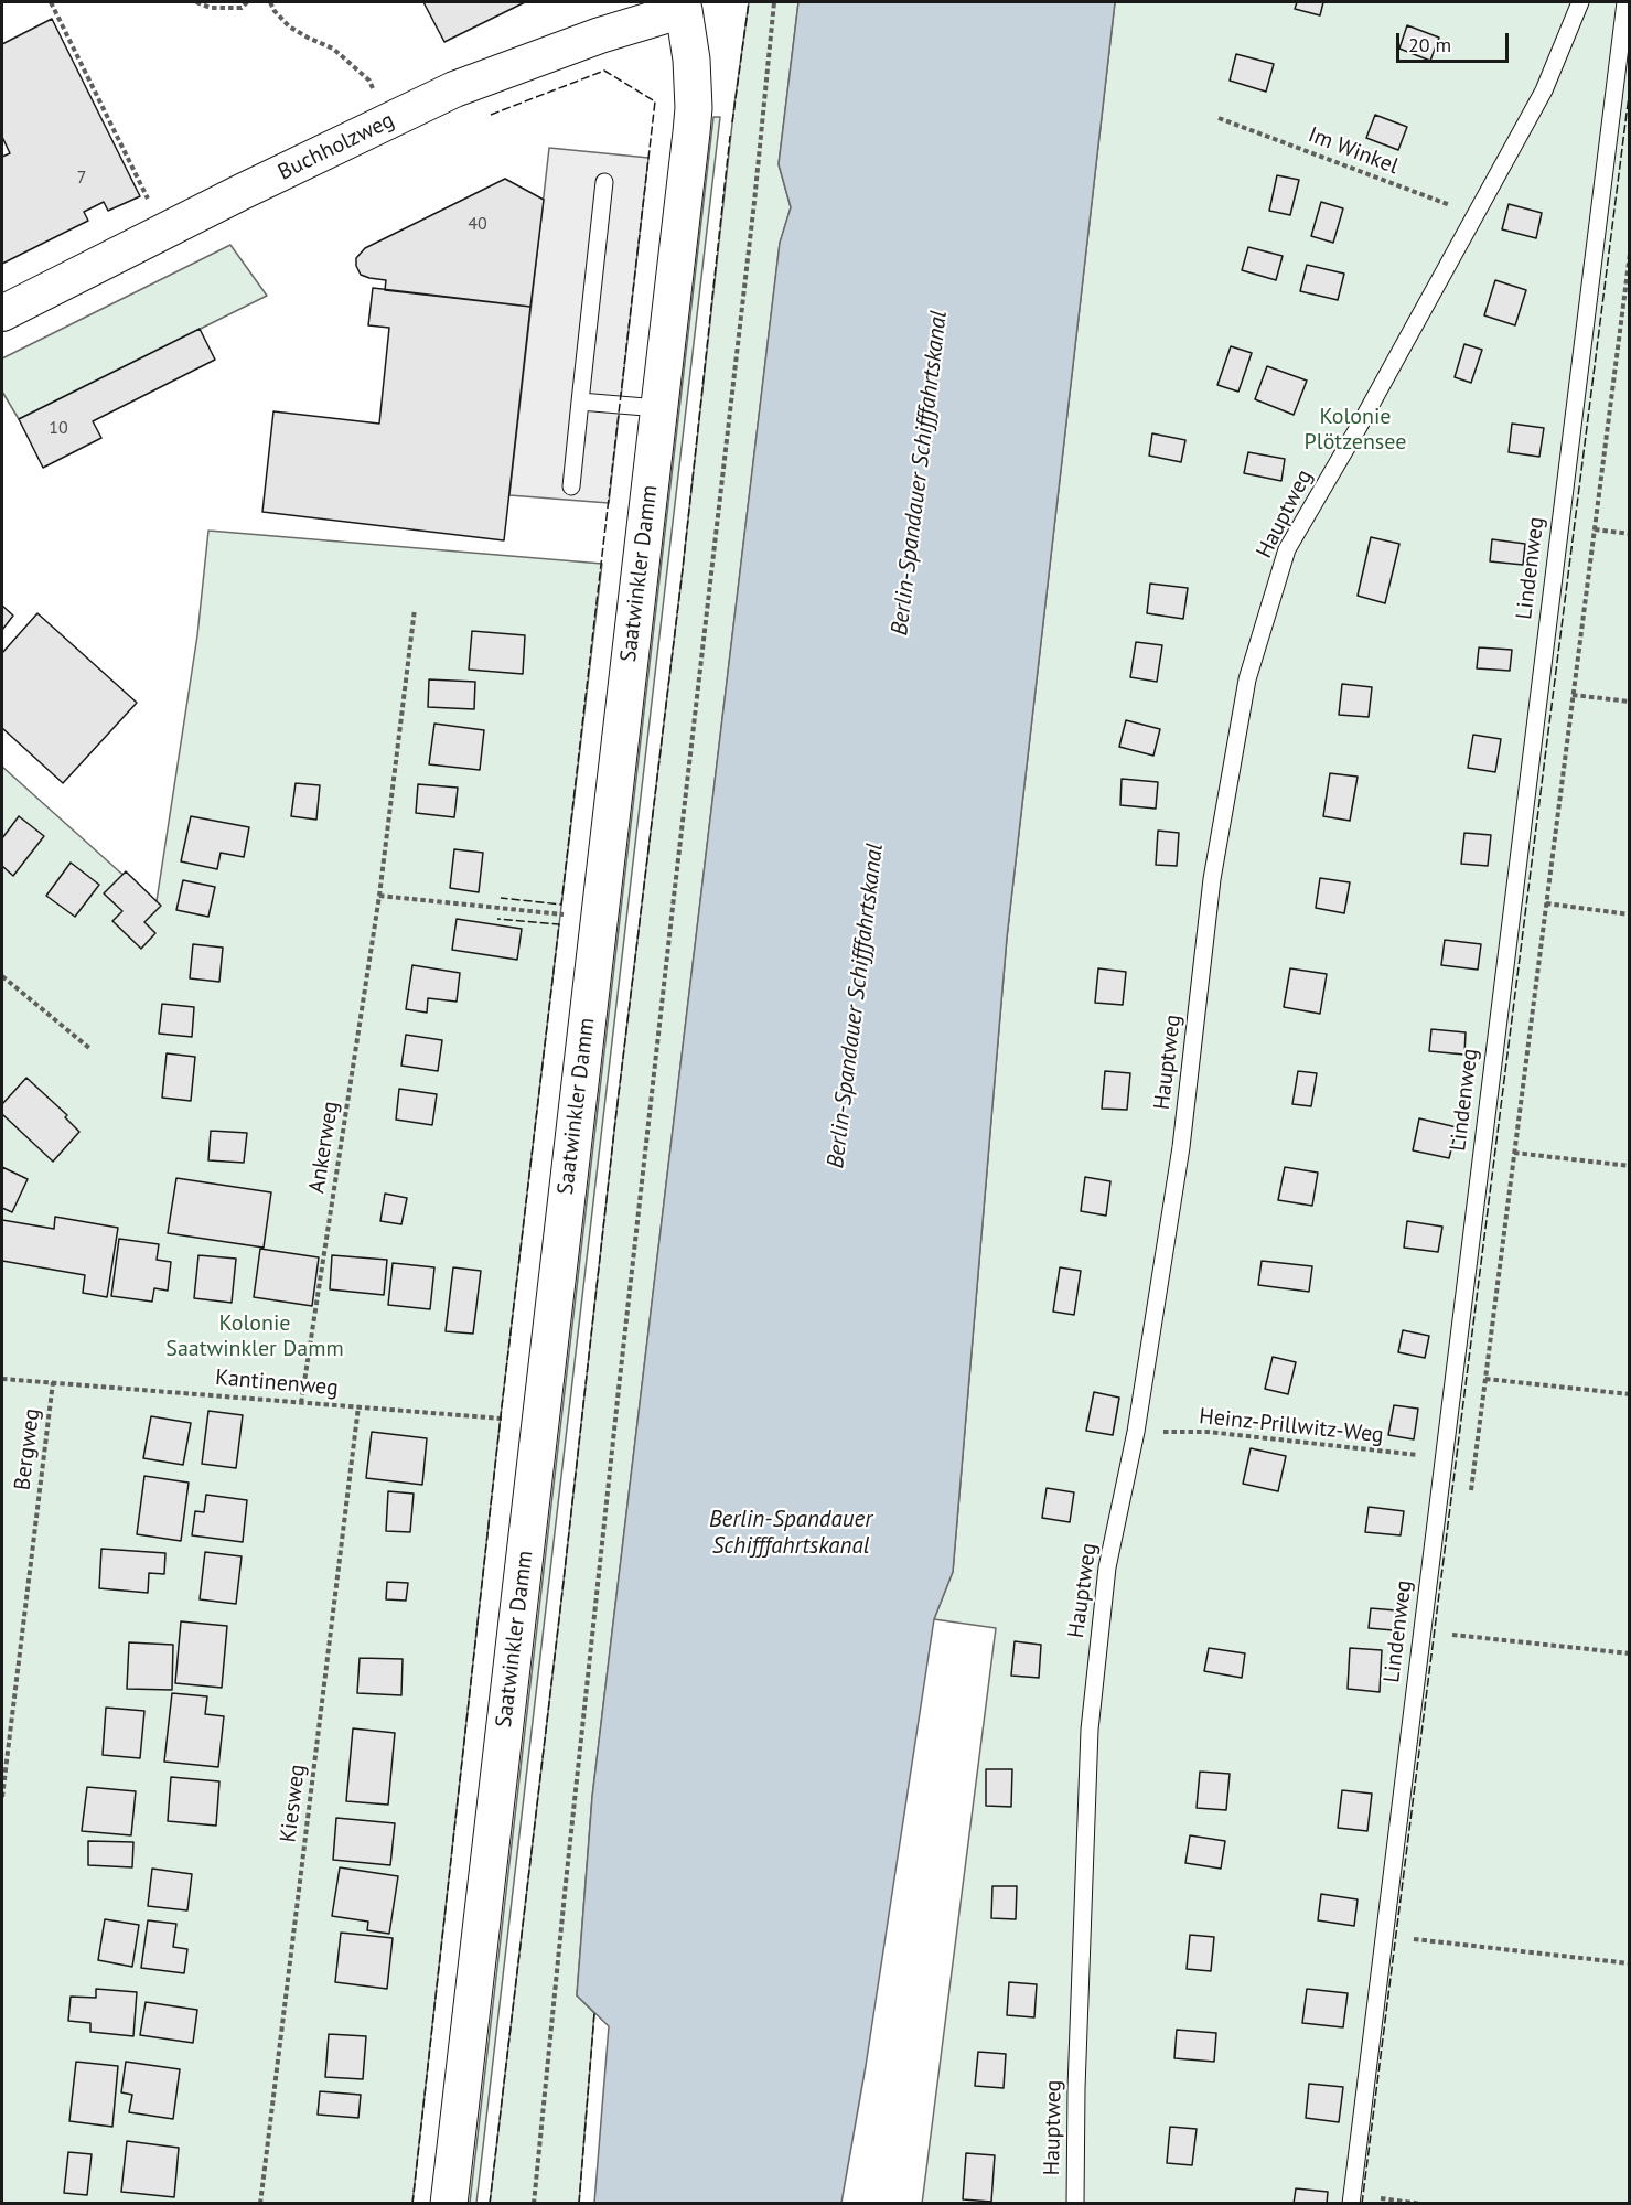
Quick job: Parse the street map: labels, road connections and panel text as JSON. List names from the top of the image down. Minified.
{"streets":{"main road":["Saatwinkler Damm"],"street":["Buchholzweg"],"lane":["Hauptweg","Lindenweg"],"path":["Im Winkel","Ankerweg","Kantinenweg","Heinz-Prillwitz-Weg","Bergweg","Kiesweg"]},"crossings":[["Buchholzweg","Saatwinkler Damm"],["Im Winkel","Hauptweg"],["Hauptweg","Heinz-Prillwitz-Weg"],["Lindenweg","Heinz-Prillwitz-Weg"],["Ankerweg","Kantinenweg"],["Kantinenweg","Bergweg"],["Kantinenweg","Kiesweg"]],"water":["Berlin-Spandauer Schifffahrtskanal"],"parks":["Kolonie Plötzensee","Kolonie Saatwinkler Damm"],"house_numbers":["7","40","10"],"scale_bar":"20 m"}
